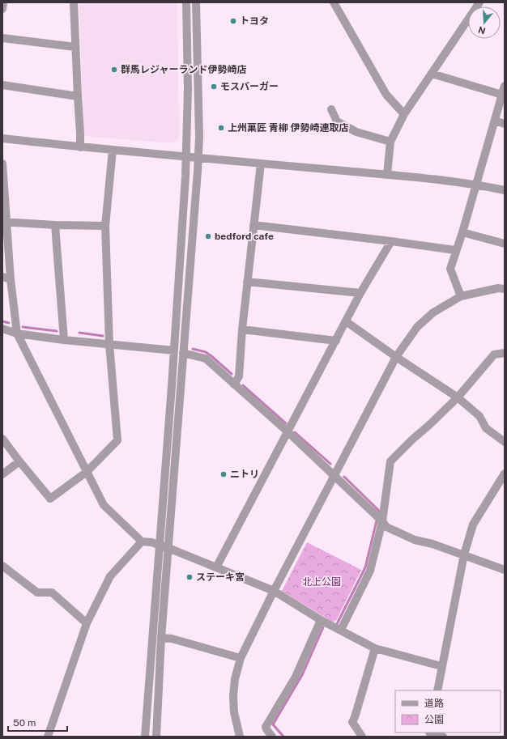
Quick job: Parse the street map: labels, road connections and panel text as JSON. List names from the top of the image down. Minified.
{"parks":["北上公園"],"places":["トヨタ","群馬レジャーランド伊勢崎店","モスバーガー","上州菓匠 青柳 伊勢崎連取店","bedford cafe","ニトリ","ステーキ宮"],"legend":["道路","公園"],"scale_bar":"50 m","north":"bottom"}
